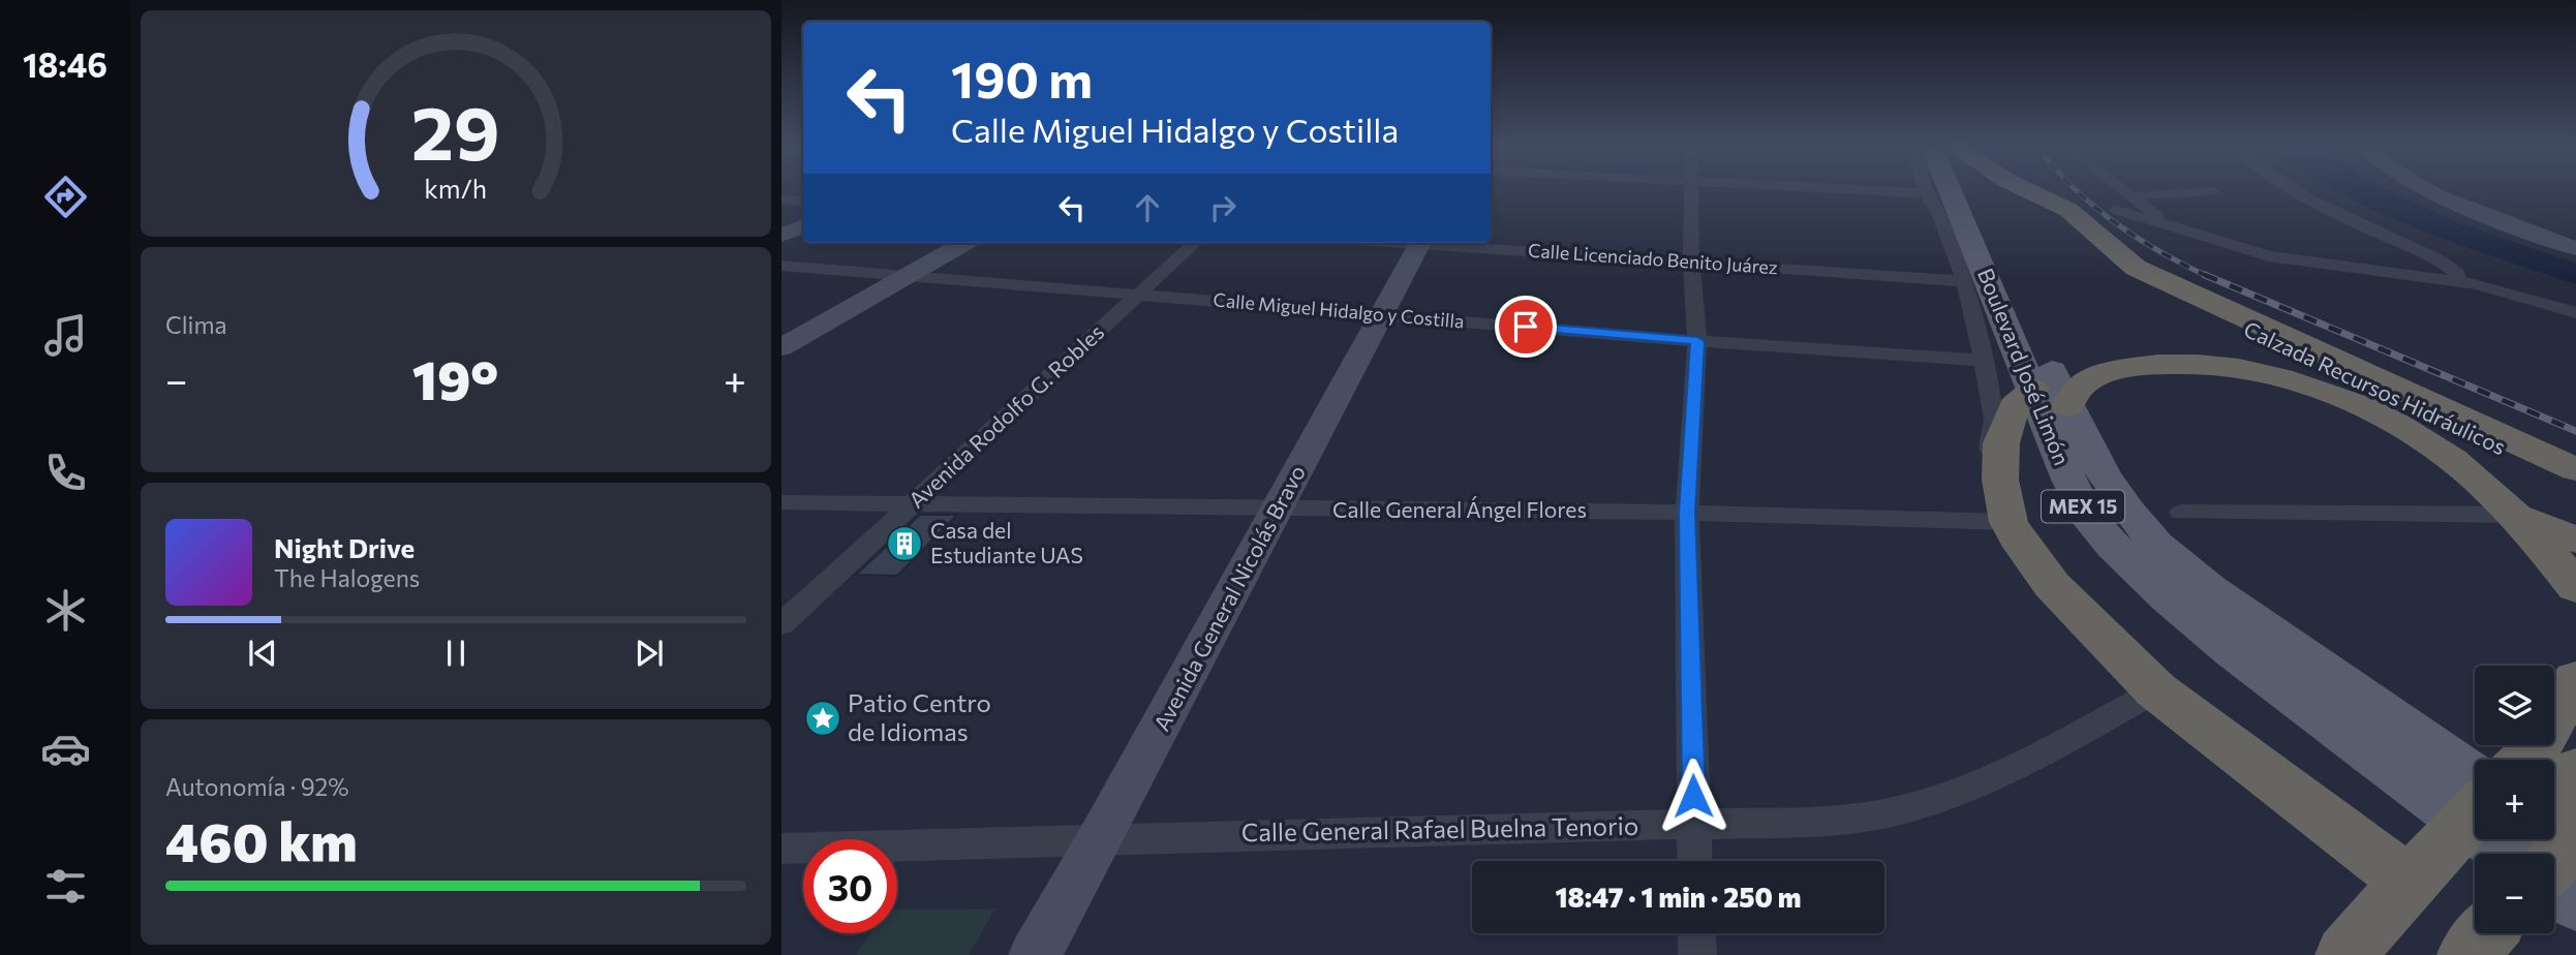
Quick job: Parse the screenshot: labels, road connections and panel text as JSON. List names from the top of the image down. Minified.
{"streets":{"highway":["Calzada Recursos Hidráulicos"],"main road":["Boulevard José Limón","MEX 15","Avenida General Nicolás Bravo"],"street":["Calle Licenciado Benito Juárez","Calle Miguel Hidalgo y Costilla","Avenida Rodolfo G. Robles","Calle General Ángel Flores","Calle General Rafael Buelna Tenorio"]},"crossings":[["Calle Licenciado Benito Juárez","Boulevard José Limón"],["Calle Miguel Hidalgo y Costilla","Boulevard José Limón"],["Calle Miguel Hidalgo y Costilla","Avenida Rodolfo G. Robles"],["Calle Miguel Hidalgo y Costilla","Avenida General Nicolás Bravo"],["Boulevard José Limón","Calle General Ángel Flores"],["Avenida Rodolfo G. Robles","Calle General Ángel Flores"],["Calle General Ángel Flores","Avenida General Nicolás Bravo"],["Avenida General Nicolás Bravo","Calle General Rafael Buelna Tenorio"]],"places":{"building":["Casa del Estudiante UAS"],"place":["Patio Centro de Idiomas"]},"page":{"tabs":"18:46","turn":["190 m","Calle Miguel Hidalgo y Costilla"],"tile":["Clima",["Autonomía · 92%","460 km"]],"heat":["−","19°","+"],"song":["Night Drive","The Halogens"],"map_buttons":["+","−"],"limit":"30","trip":"18:47 · 1 min · 250 m","gauge":["29","km/h"]}}
